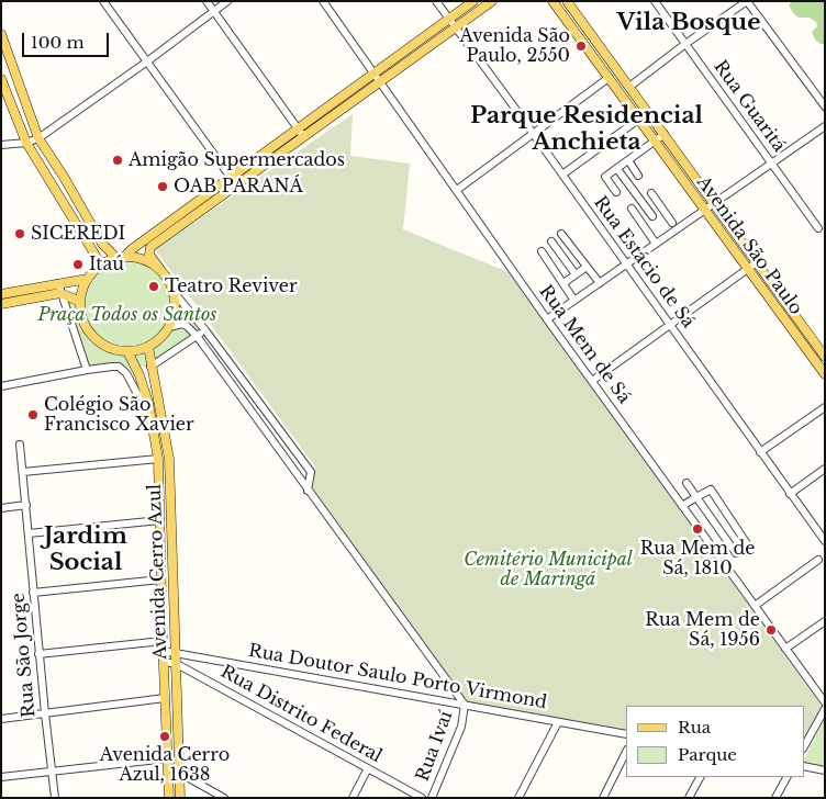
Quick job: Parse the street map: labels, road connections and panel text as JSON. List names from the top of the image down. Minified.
{"streets":{"main road":["Avenida São Paulo","Avenida Cerro Azul"],"street":["Rua Guaritá","Rua Estácio de Sá","Rua Mem de Sá","Rua São Jorge","Rua Doutor Saulo Porto Virmond","Rua Distrito Federal","Rua Ivaí"]},"crossings":[["Avenida Cerro Azul","Rua Doutor Saulo Porto Virmond"],["Avenida Cerro Azul","Rua Distrito Federal"],["Rua Doutor Saulo Porto Virmond","Rua Ivaí"]],"districts":["Vila Bosque","Parque Residencial Anchieta","Jardim Social"],"parks":["Praça Todos os Santos","Cemitério Municipal de Maringá"],"places":["Avenida São Paulo, 2550","Amigão Supermercados","OAB PARANÁ","SICEREDI","Itaú","Teatro Reviver","Colégio São Francisco Xavier","Rua Mem de Sá, 1810","Rua Mem de Sá, 1956","Avenida Cerro Azul, 1638"],"legend":["Rua","Parque"],"scale_bar":"100 m"}
